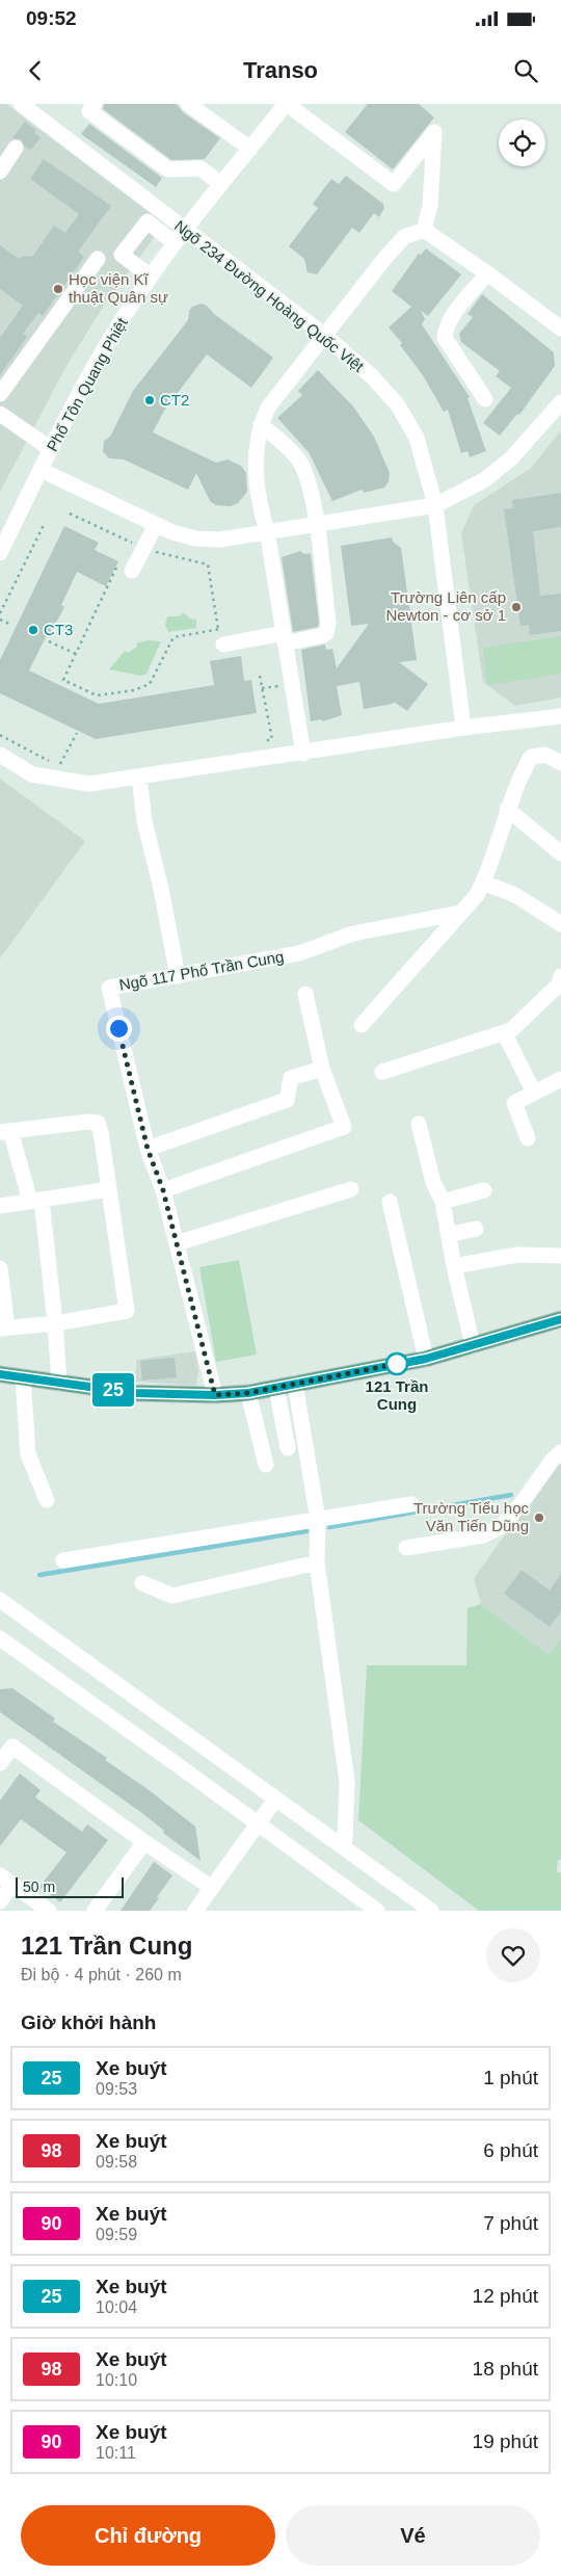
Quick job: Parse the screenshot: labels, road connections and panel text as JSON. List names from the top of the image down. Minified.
{"streets":{"street":["Ngõ 234 Đường Hoàng Quốc Việt","Phố Tôn Quang Phiệt","Ngõ 117 Phố Trần Cung"]},"crossings":[["Ngõ 234 Đường Hoàng Quốc Việt","Phố Tôn Quang Phiệt"]],"places":["Học viện Kĩ thuật Quân sự","CT2","Trường Liên cấp Newton - cơ sở 1","CT3","121 Trần Cung","Trường Tiểu học Văn Tiến Dũng"],"lines":["bus line 25"],"scale_bar":"50 m","page":{"status":"09:52","header":"Transo","on_map":"25","scale":"50 m","heading":[["121 Trần Cung","Đi bộ · 4 phút · 260 m"],"Giờ khởi hành"],"list":[{"mark":"25","name":"Xe buýt","note":"09:53","value":"1 phút"},{"mark":"98","name":"Xe buýt","note":"09:58","value":"6 phút"},{"mark":"90","name":"Xe buýt","note":"09:59","value":"7 phút"},{"mark":"25","name":"Xe buýt","note":"10:04","value":"12 phút"},{"mark":"98","name":"Xe buýt","note":"10:10","value":"18 phút"},{"mark":"90","name":"Xe buýt","note":"10:11","value":"19 phút"}],"buttons":["Chỉ đường","Vé"]}}
